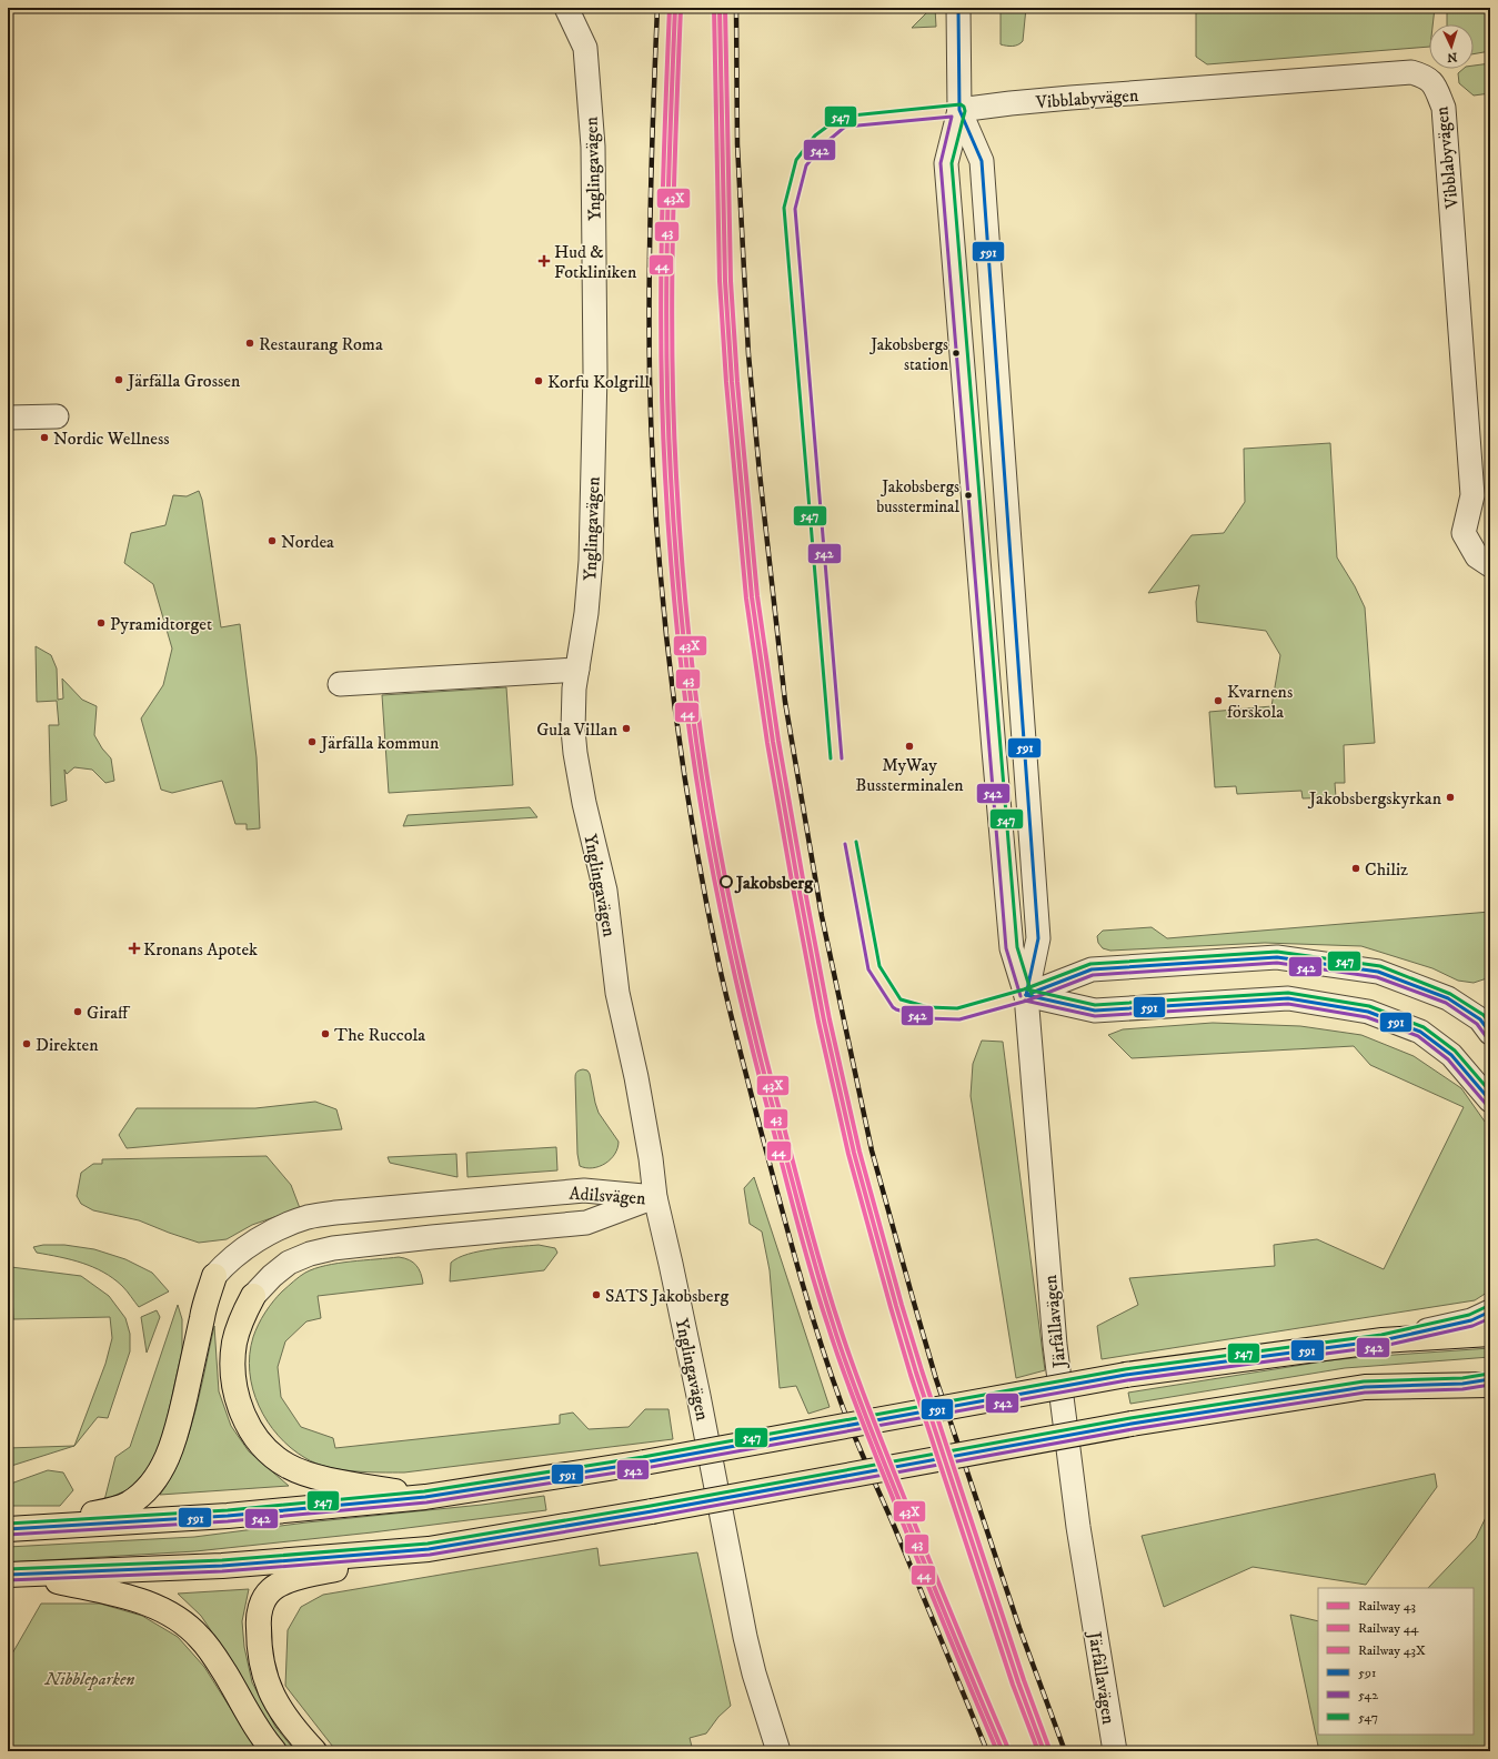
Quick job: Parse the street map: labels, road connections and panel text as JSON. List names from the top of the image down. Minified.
{"streets":{"street":["Vibblabyvägen","Ynglingavägen","Adilsvägen","Järfällavägen"]},"crossings":[["Vibblabyvägen","Järfällavägen"],["Ynglingavägen","Adilsvägen"]],"parks":["Nibbleparken"],"places":{"health":["Hud & Fotkliniken","Kronans Apotek"],"other":["Restaurang Roma","Jakobsbergs station","Järfälla Grossen","Korfu Kolgrill","Nordic Wellness","Jakobsbergs bussterminal","Nordea","Pyramidtorget","Kvarnens förskola","Gula Villan","Järfälla kommun","MyWay Bussterminalen","Jakobsbergskyrkan","Chiliz","Jakobsberg","Giraff","The Ruccola","Direkten","SATS Jakobsberg"]},"lines":["rail line 43","rail line 44","rail line 43X","transit line 591","transit line 547","transit line 542"],"legend":["Railway 43","Railway 44","Railway 43X","591","542","547"],"north":"bottom"}
